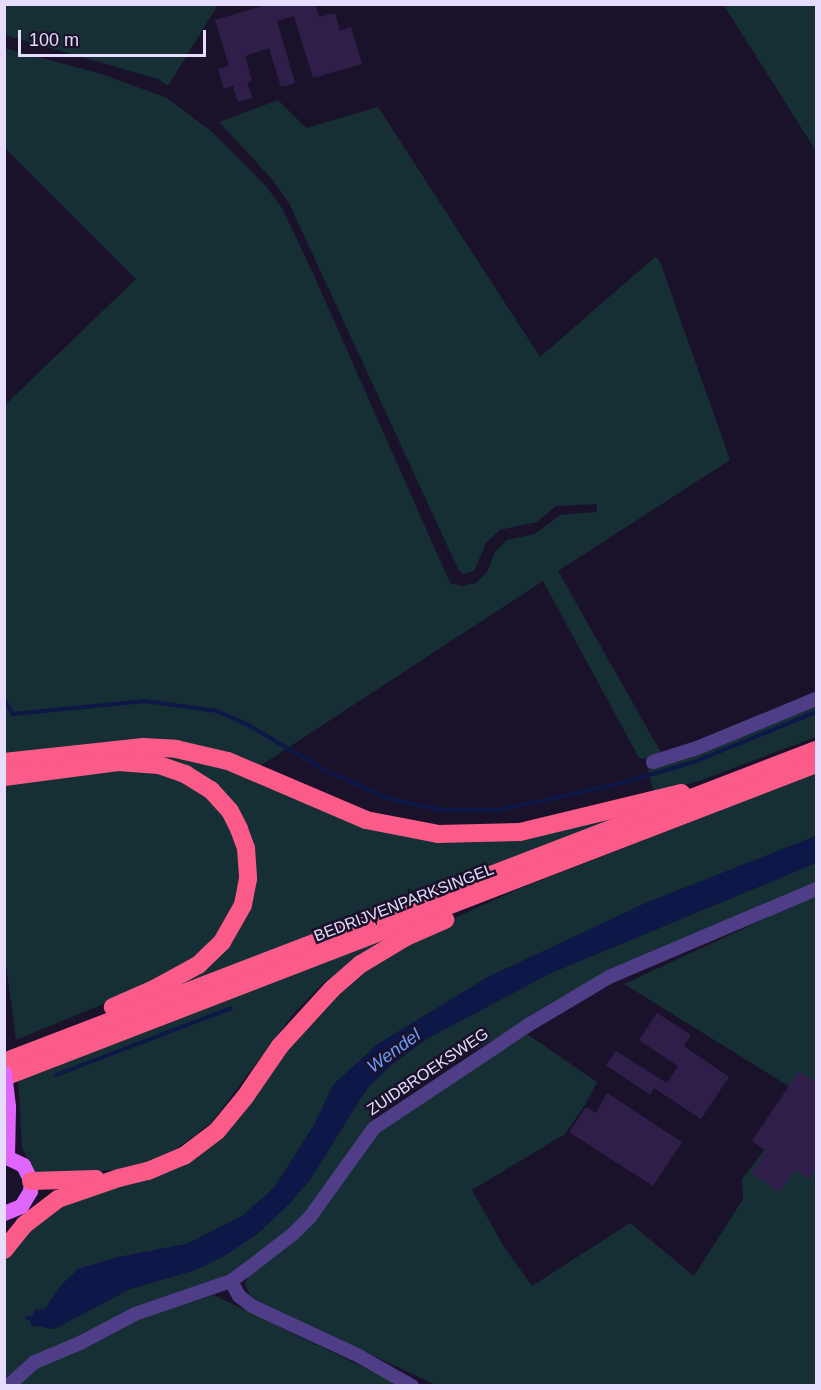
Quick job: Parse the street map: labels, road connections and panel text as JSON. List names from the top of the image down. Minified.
{"streets":{"highway":["BEDRIJVENPARKSINGEL"],"street":["ZUIDBROEKSWEG"]},"water":["Wendel"],"scale_bar":"100 m"}
